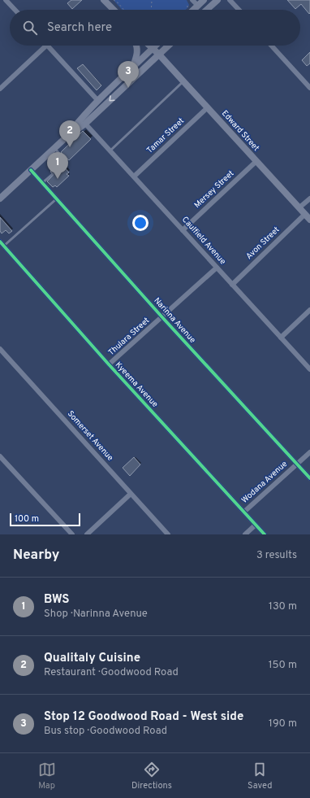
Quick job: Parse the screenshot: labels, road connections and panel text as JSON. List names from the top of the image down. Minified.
{"streets":{"main road":["Edward Street"],"street":["Tamar Street","Mersey Street","Caulfield Avenue","Avon Street","Narinna Avenue","Thulara Street","Kyeema Avenue","Somerset Avenue","Wodana Avenue"]},"crossings":[["Edward Street","Tamar Street"],["Edward Street","Mersey Street"],["Edward Street","Avon Street"],["Tamar Street","Caulfield Avenue"],["Mersey Street","Caulfield Avenue"],["Caulfield Avenue","Avon Street"],["Caulfield Avenue","Thulara Street"],["Narinna Avenue","Thulara Street"],["Narinna Avenue","Wodana Avenue"],["Thulara Street","Kyeema Avenue"],["Kyeema Avenue","Wodana Avenue"]],"scale_bar":"100 m","page":{"search":"Search here","pins":["3","2","1"],"scale":"100 m","heading":["Nearby","3 results"],"list":[{"mark":"1","name":"BWS","note":"Shop · Narinna Avenue","value":"130 m"},{"mark":"2","name":"Qualitaly Cuisine","note":"Restaurant · Goodwood Road","value":"150 m"},{"mark":"3","name":"Stop 12 Goodwood Road - West side","note":"Bus stop · Goodwood Road","value":"190 m"}],"nav":["Map","Directions","Saved"]}}
